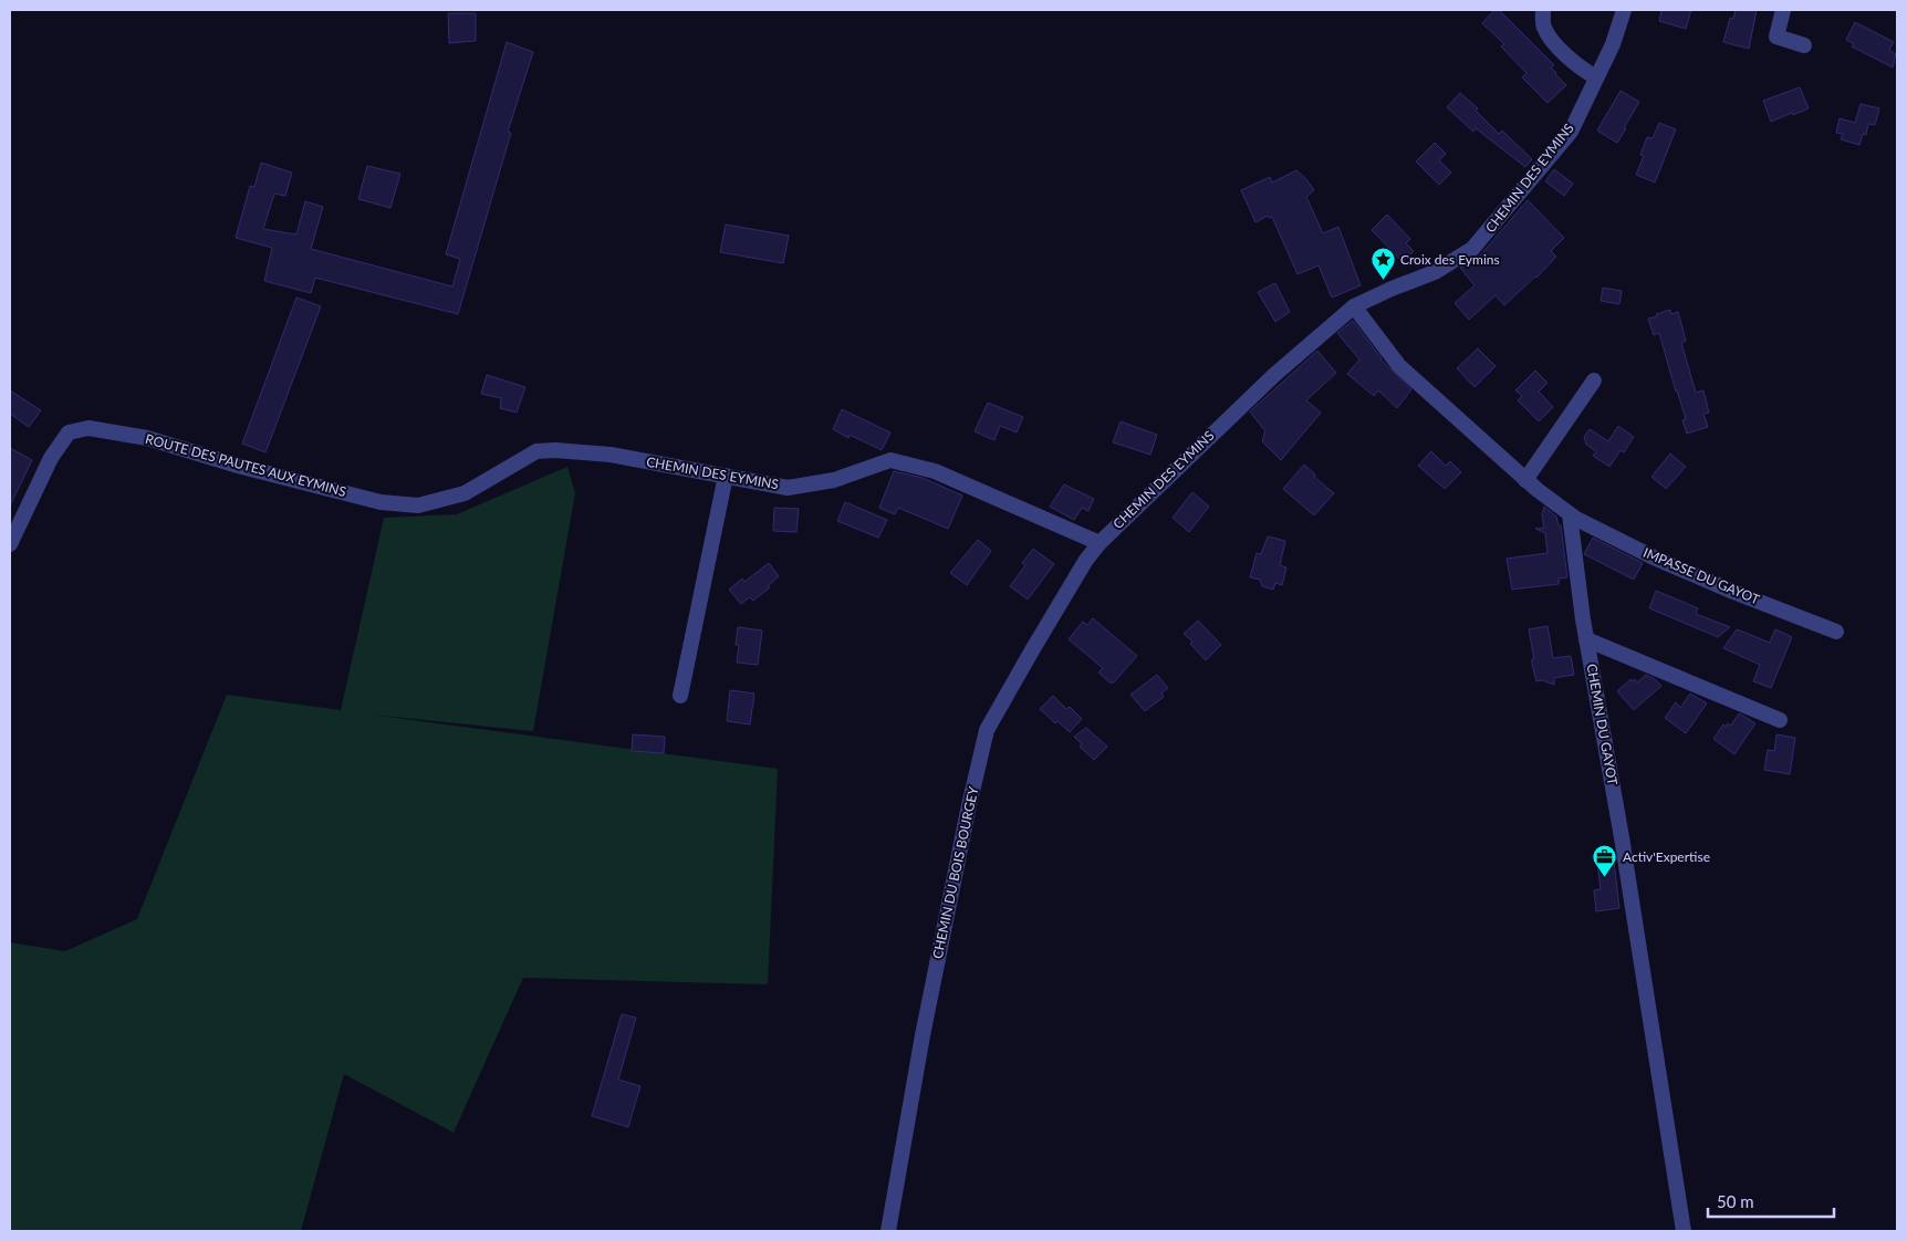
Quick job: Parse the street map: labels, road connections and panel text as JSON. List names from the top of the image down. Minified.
{"streets":{"street":["CHEMIN DES EYMINS","ROUTE DES PAUTES AUX EYMINS","IMPASSE DU GAYOT","CHEMIN DU GAYOT","CHEMIN DU BOIS BOURGEY"]},"crossings":[["CHEMIN DES EYMINS","ROUTE DES PAUTES AUX EYMINS"],["CHEMIN DES EYMINS","CHEMIN DU BOIS BOURGEY"],["IMPASSE DU GAYOT","CHEMIN DU GAYOT"]],"places":{"place":["Croix des Eymins"],"office":["Activ'Expertise"]},"scale_bar":"50 m"}
